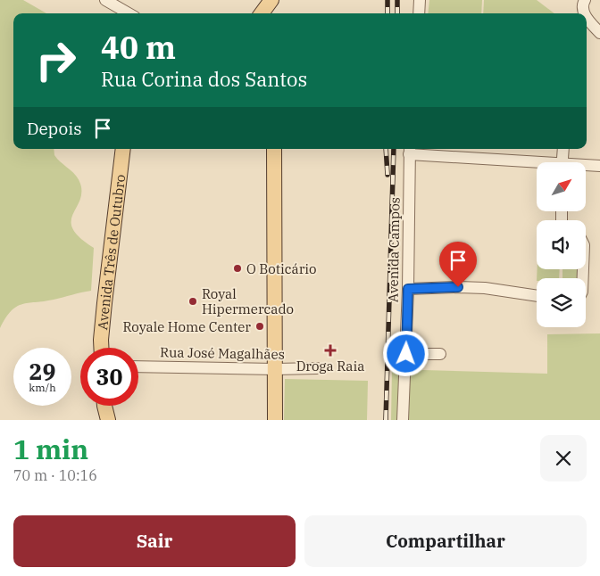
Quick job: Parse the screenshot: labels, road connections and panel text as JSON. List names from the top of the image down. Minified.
{"streets":{"main road":["Avenida Três de Outubro"],"street":["Avenida Campos","Rua José Magalhães"]},"places":{"other":["O Boticário","Royal Hipermercado","Royale Home Center"],"health":["Droga Raia"]},"north":"top right","page":{"turn":["40 m","Rua Corina dos Santos"],"then":"Depois","speed":"29 km/h","limit":"30","heading":["1 min","70 m · 10:16"],"buttons":["Sair","Compartilhar"]}}
